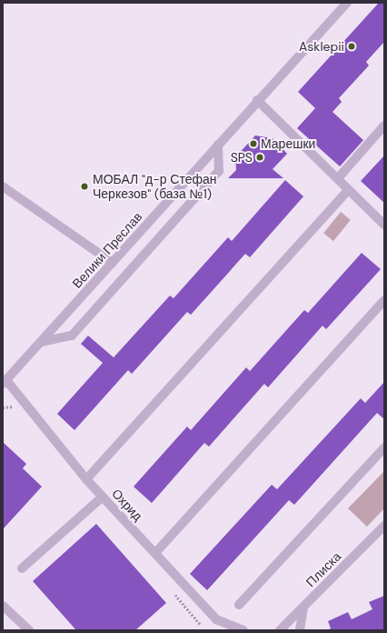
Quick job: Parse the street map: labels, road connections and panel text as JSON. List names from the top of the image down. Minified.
{"streets":{"street":["Велики Преслав","Охрид","Плиска"]},"crossings":[["Велики Преслав","Охрид"]],"places":["Asklepii","Марешки","SPS","МОБАЛ \"д-р Стефан Черкезов\" (база №1)"]}
